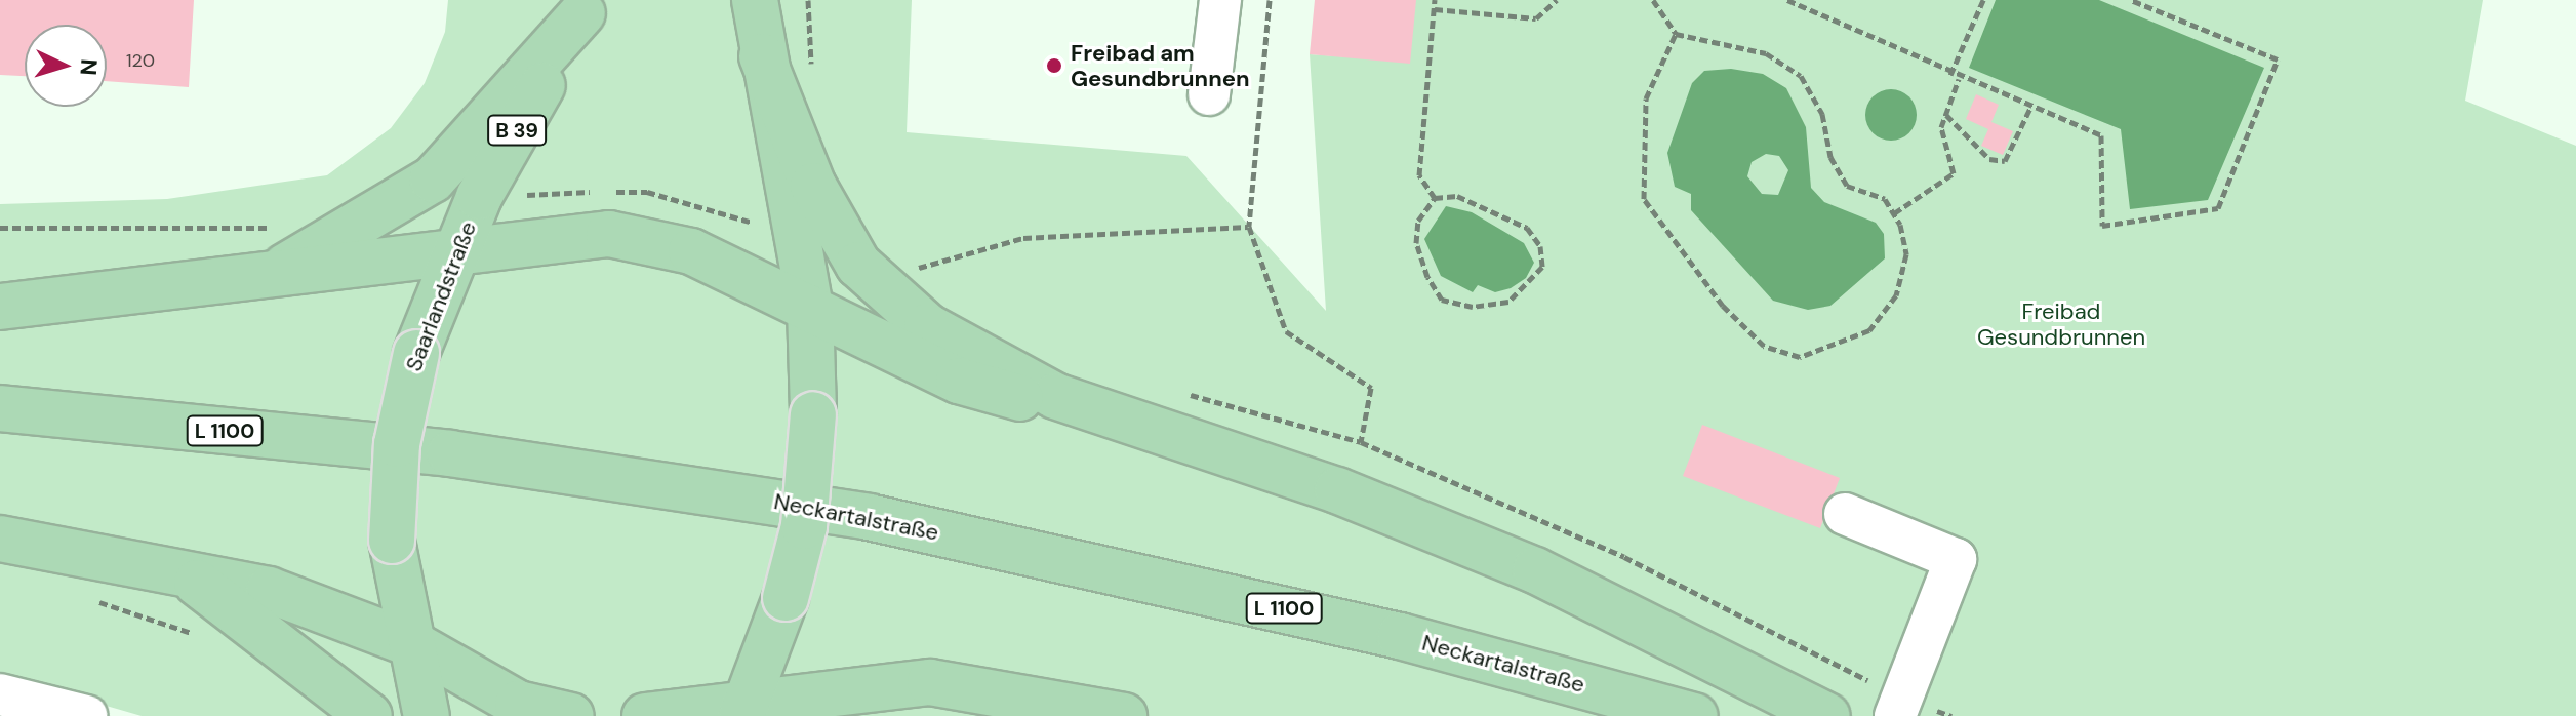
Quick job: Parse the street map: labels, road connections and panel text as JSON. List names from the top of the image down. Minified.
{"streets":{"main road":["B 39","Saarlandstraße","L 1100","Neckartalstraße"]},"parks":["Freibad Gesundbrunnen"],"places":["Freibad am Gesundbrunnen"],"house_numbers":["120"],"north":"right"}
